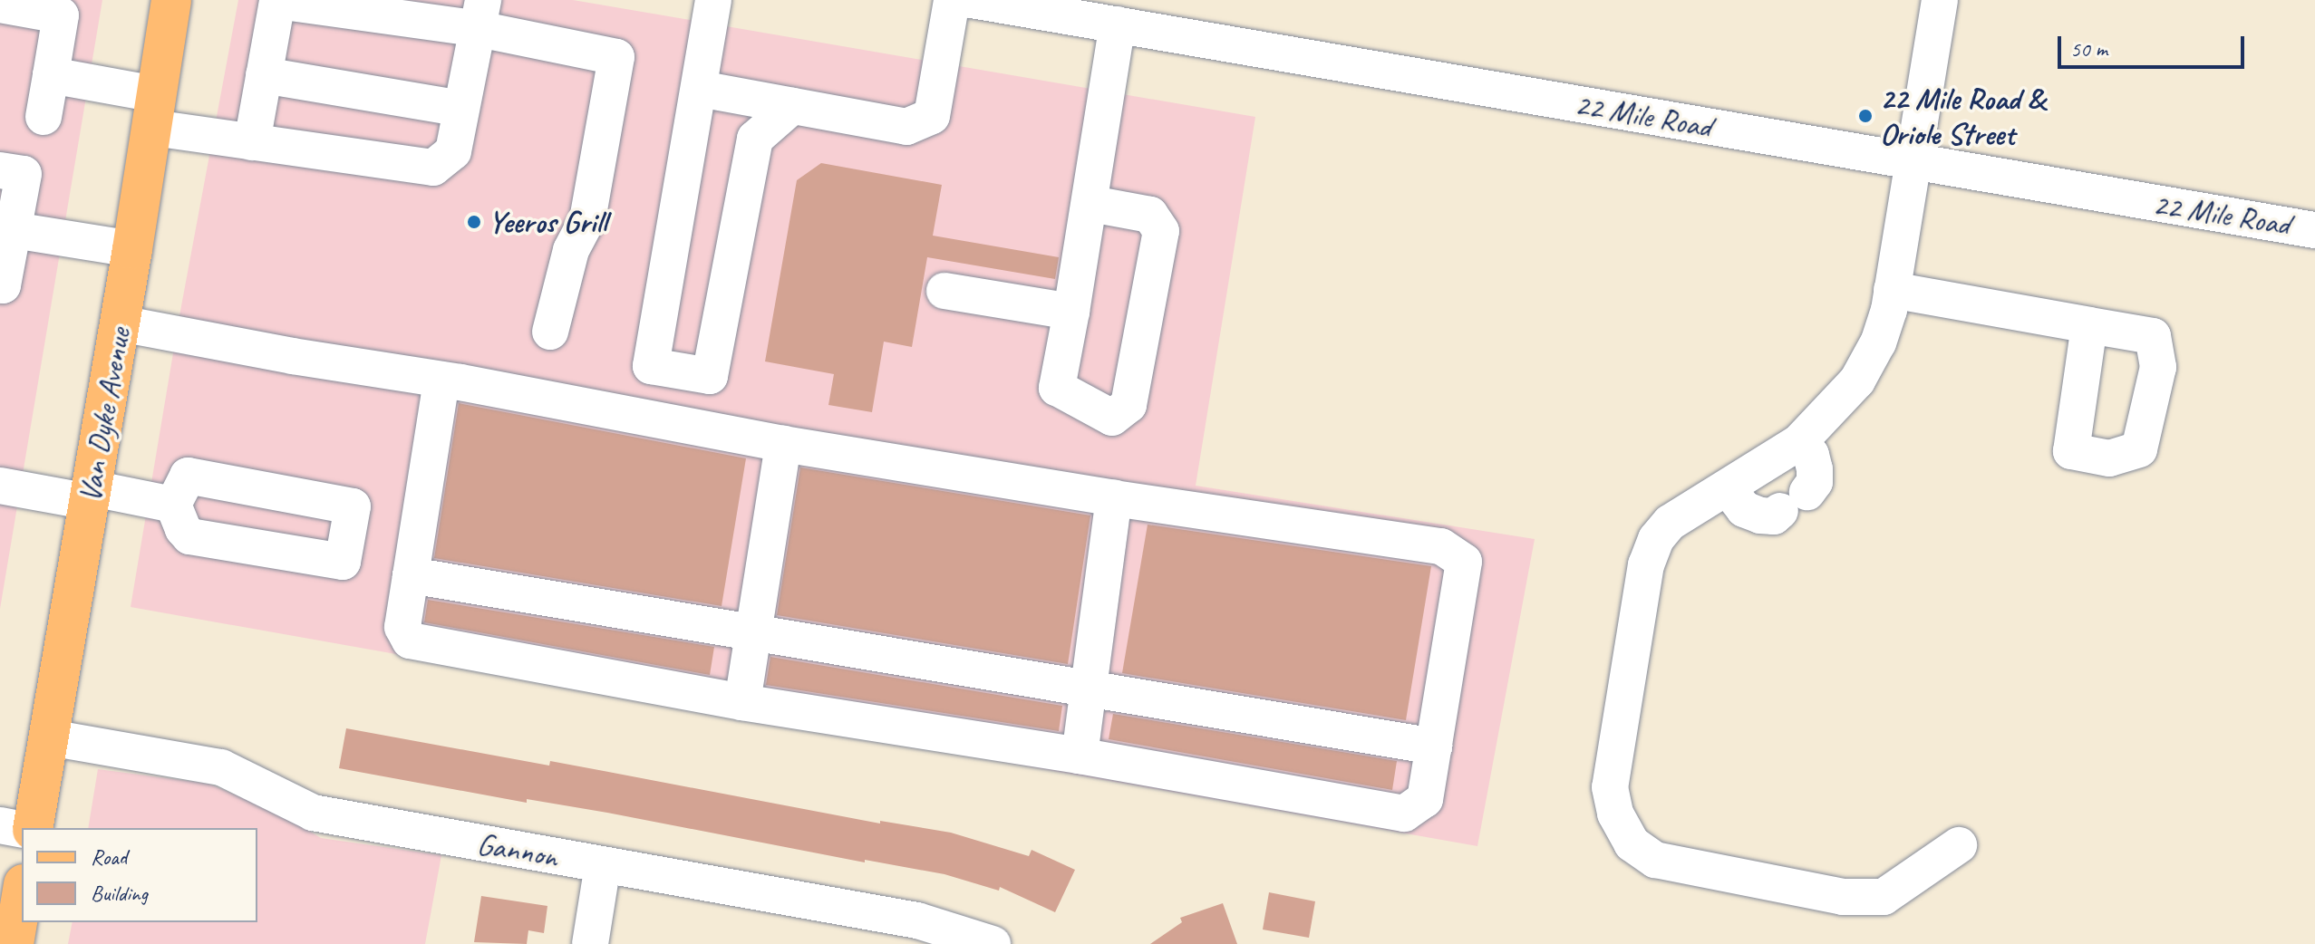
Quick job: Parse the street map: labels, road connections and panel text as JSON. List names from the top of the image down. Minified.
{"streets":{"main road":["Van Dyke Avenue"],"street":["22 Mile Road","Gannon"]},"crossings":[["Van Dyke Avenue","Gannon"]],"places":["22 Mile Road & Oriole Street","Yeeros Grill"],"legend":["Road","Building"],"scale_bar":"50 m"}
